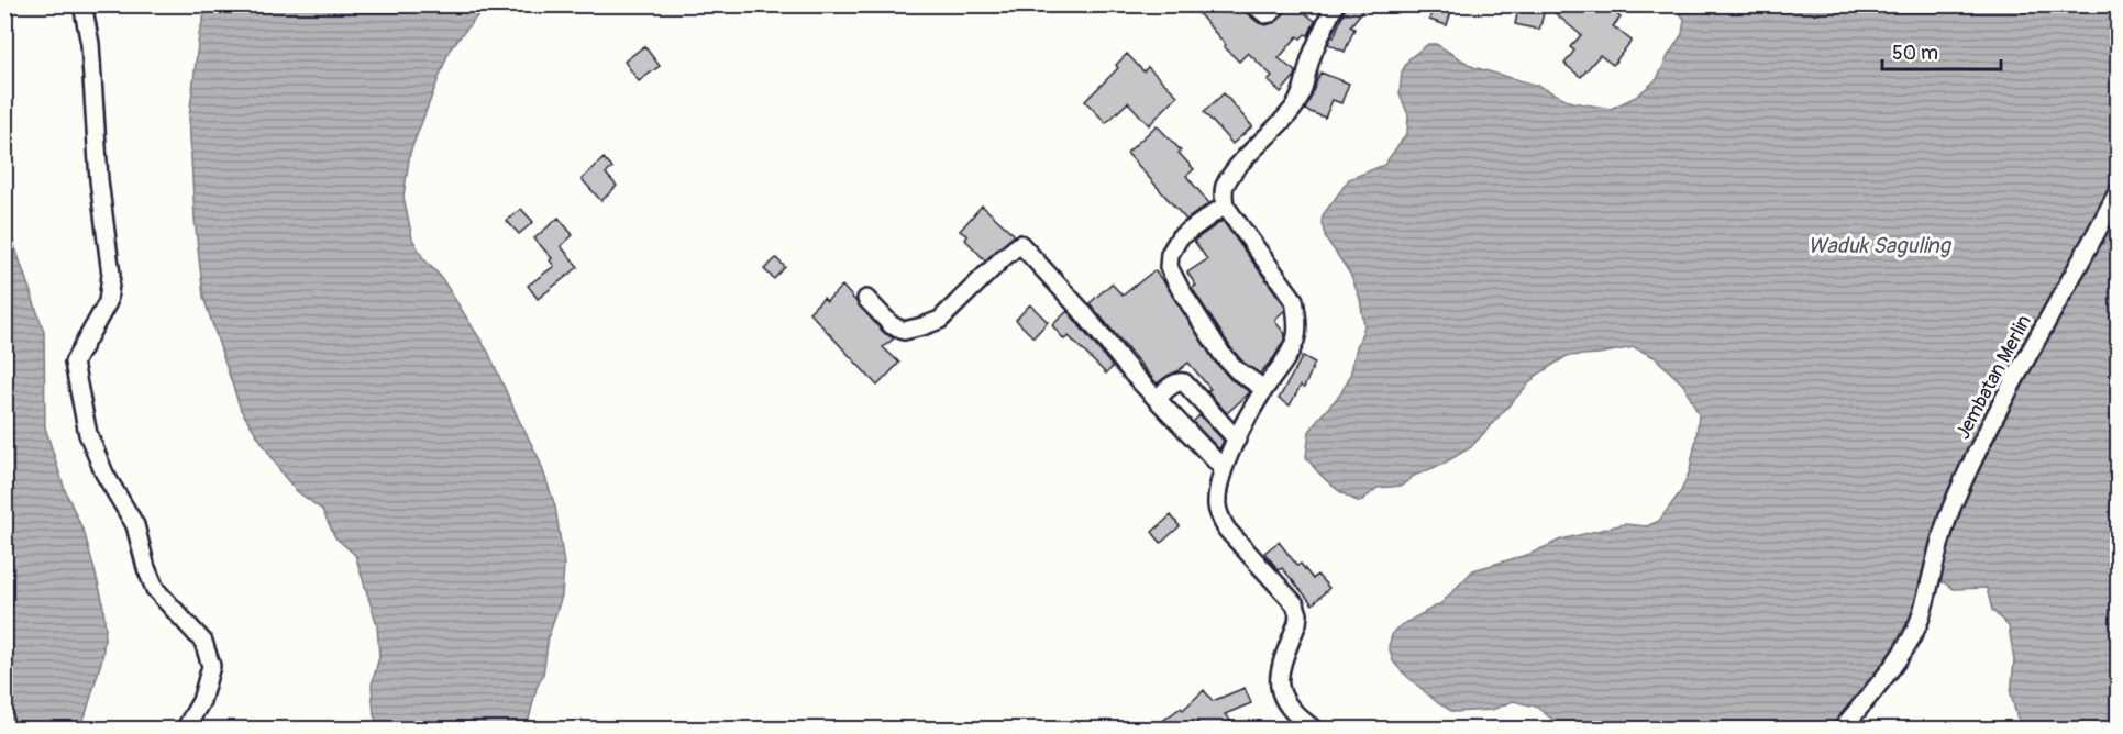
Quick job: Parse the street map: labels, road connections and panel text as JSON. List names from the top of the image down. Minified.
{"streets":{"street":["Jembatan Merlin"]},"water":["Waduk Saguling"],"scale_bar":"50 m"}
